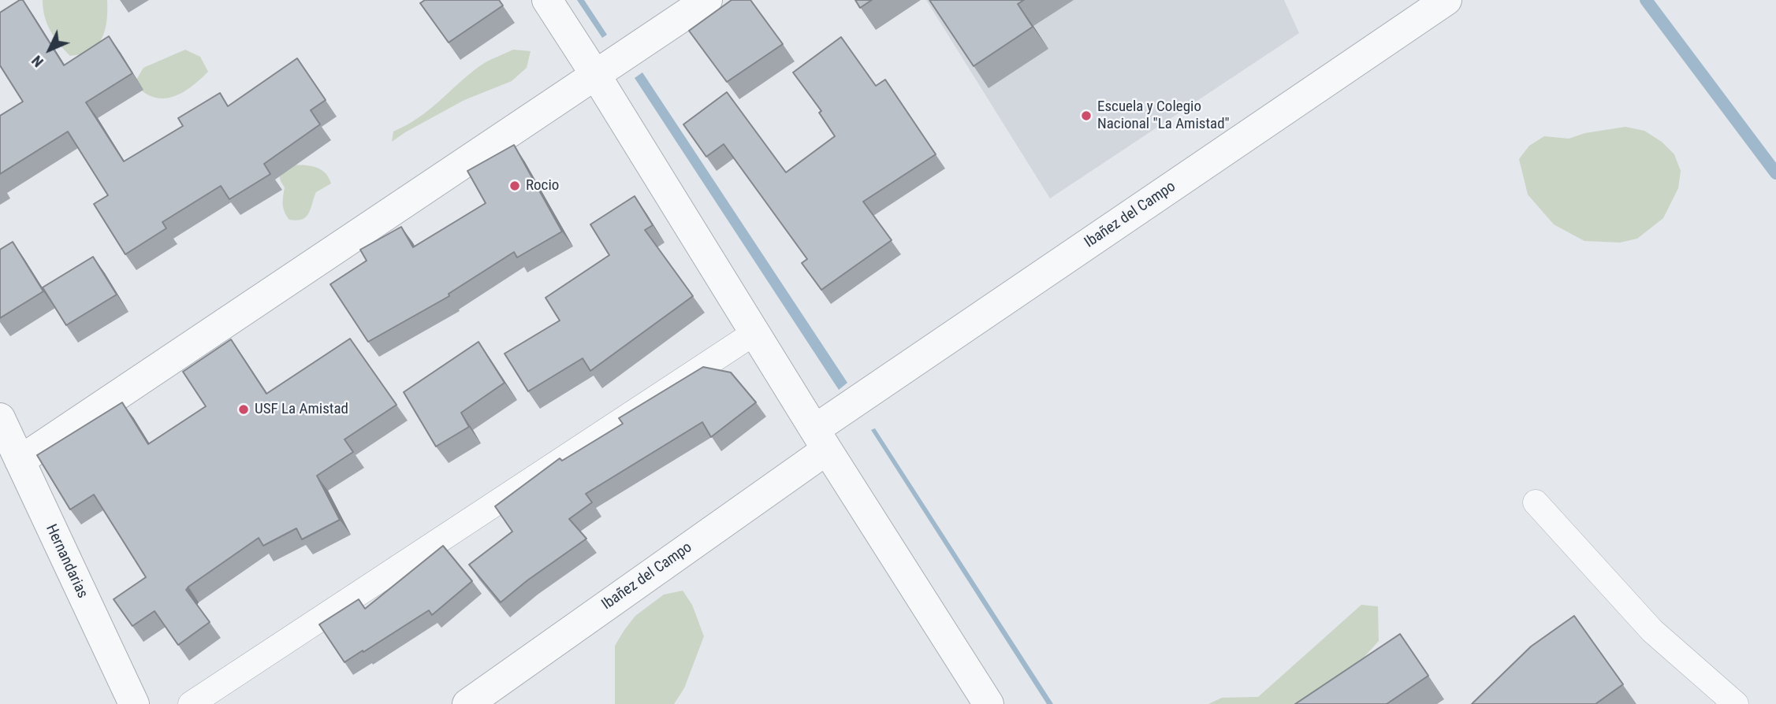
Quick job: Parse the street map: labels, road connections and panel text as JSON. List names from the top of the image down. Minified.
{"streets":{"street":["Ibañez del Campo","Hernandarias"]},"places":["Escuela y Colegio Nacional \"La Amistad\"","Rocio","USF La Amistad"],"north":"bottom left"}
